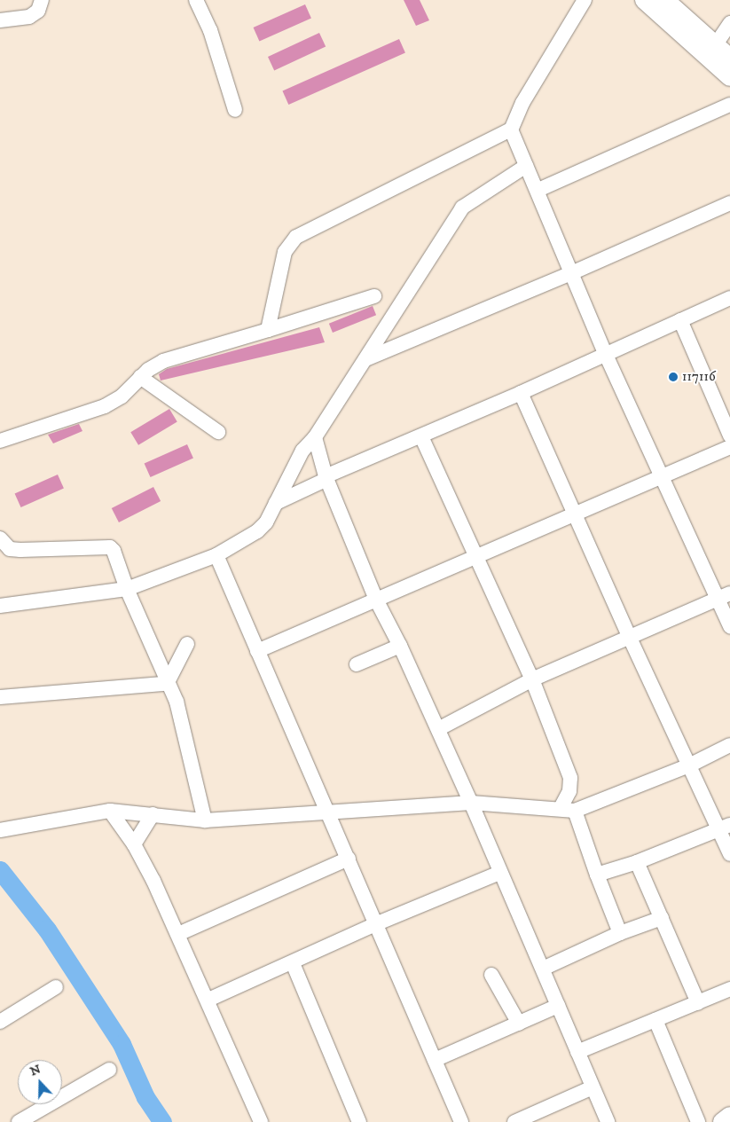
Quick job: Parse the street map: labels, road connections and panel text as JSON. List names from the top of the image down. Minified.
{"places":["117116"],"north":"top"}
